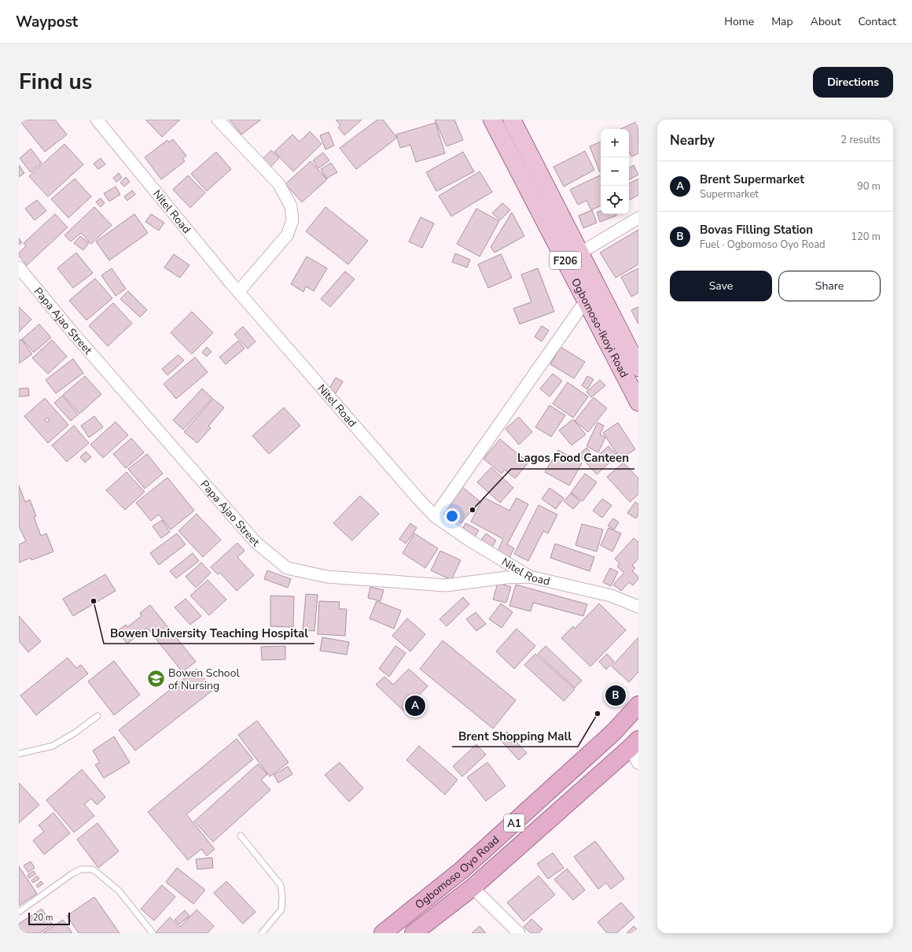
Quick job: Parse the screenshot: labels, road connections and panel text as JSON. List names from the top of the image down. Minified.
{"streets":{"highway":["A1","Ogbomoso Oyo Road"],"main road":["F206","Ogbomoso-Ikoyi Road"],"street":["Nitel Road","Papa Ajao Street"]},"crossings":[["Nitel Road","Papa Ajao Street"]],"places":{"other":["Lagos Food Canteen","Bowen University Teaching Hospital","Brent Shopping Mall"],"school or university":["Bowen School of Nursing"]},"scale_bar":"20 m","page":{"header":"Waypost","nav":["Home","Map","About","Contact"],"title":"Find us","buttons":["Directions",["Save","Share"]],"heading":["Nearby","2 results"],"map_buttons":["+","−"],"list":[{"mark":"A","name":"Brent Supermarket","note":"Supermarket","value":"90 m"},{"mark":"B","name":"Bovas Filling Station","note":"Fuel · Ogbomoso Oyo Road","value":"120 m"}],"pins":["B","A"],"scale":"20 m"}}
